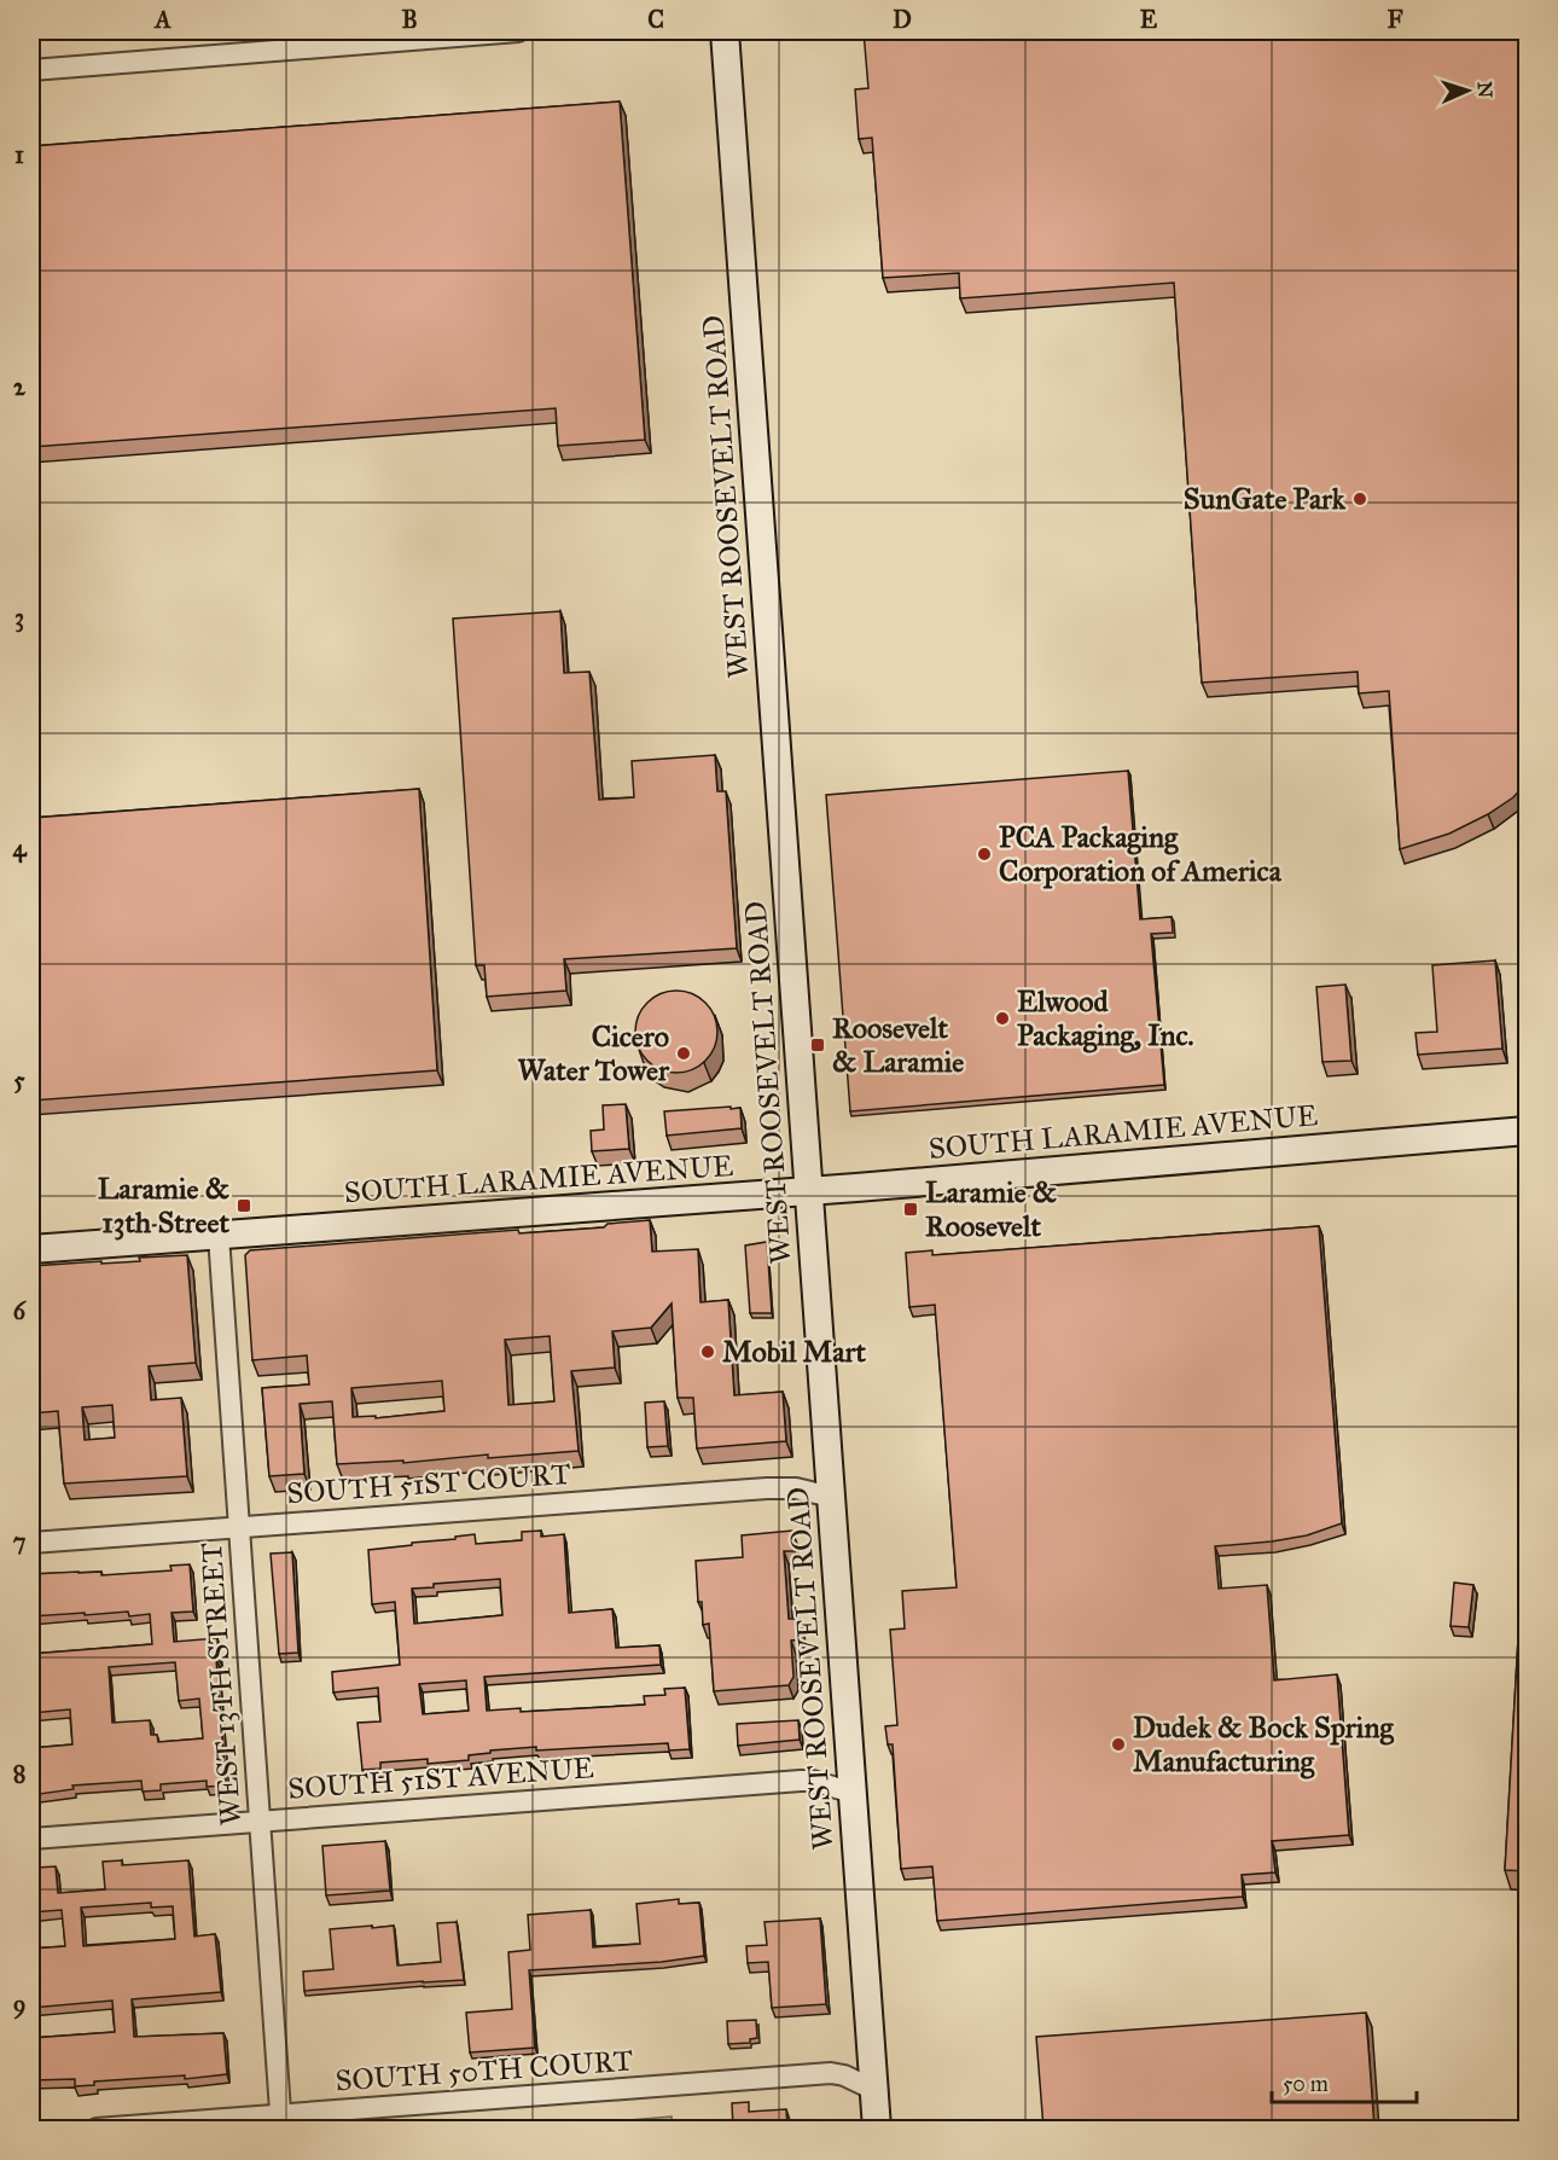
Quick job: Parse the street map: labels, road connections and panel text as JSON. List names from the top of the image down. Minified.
{"streets":{"main road":["WEST ROOSEVELT ROAD","SOUTH LARAMIE AVENUE"],"street":["SOUTH 51ST COURT","WEST 13TH STREET","SOUTH 51ST AVENUE","SOUTH 50TH COURT"]},"crossings":[["WEST ROOSEVELT ROAD","SOUTH LARAMIE AVENUE"],["WEST ROOSEVELT ROAD","SOUTH 51ST COURT"],["WEST ROOSEVELT ROAD","SOUTH 51ST AVENUE"],["WEST ROOSEVELT ROAD","SOUTH 50TH COURT"],["SOUTH LARAMIE AVENUE","WEST 13TH STREET"],["SOUTH 51ST COURT","WEST 13TH STREET"],["WEST 13TH STREET","SOUTH 51ST AVENUE"],["WEST 13TH STREET","SOUTH 50TH COURT"]],"places":{"other":["SunGate Park","PCA Packaging Corporation of America","Elwood Packaging, Inc.","Cicero Water Tower","Mobil Mart","Dudek & Bock Spring Manufacturing"],"transit":["Roosevelt & Laramie","Laramie & 13th Street","Laramie & Roosevelt"]},"scale_bar":"50 m","north":"right","grid":{"columns":["A","B","C","D","E","F"],"rows":["1","2","3","4","5","6","7","8","9"]}}
